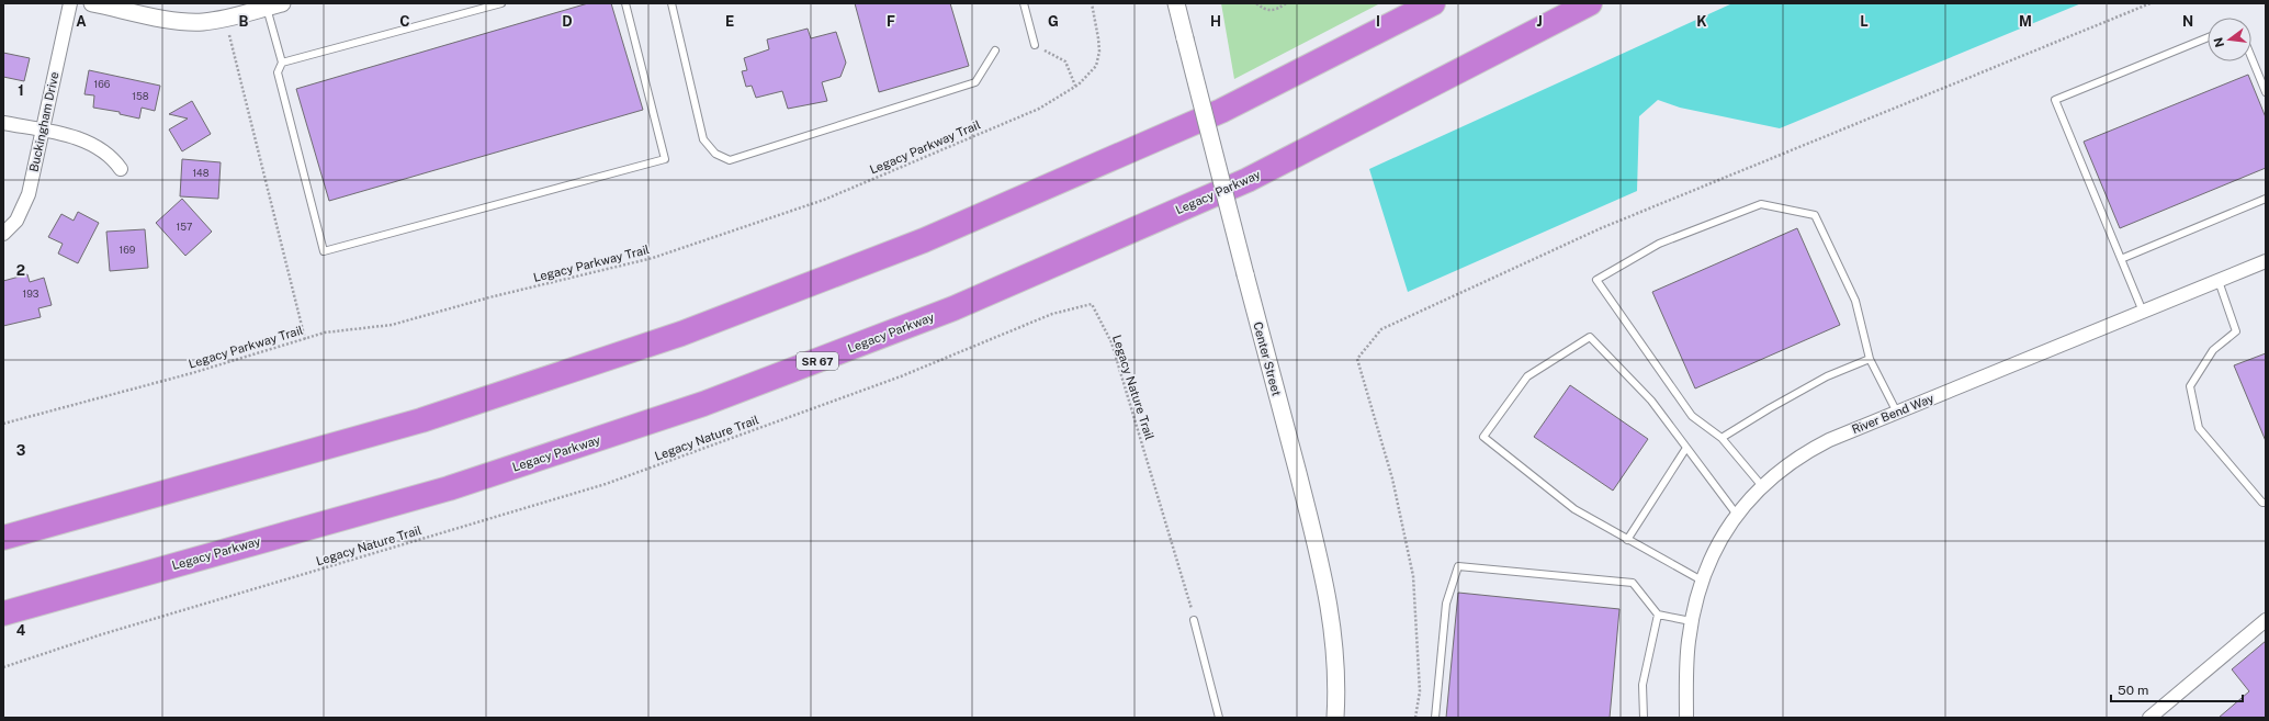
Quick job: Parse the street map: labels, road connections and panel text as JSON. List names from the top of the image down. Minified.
{"streets":{"highway":["Legacy Parkway","SR 67"],"street":["Buckingham Drive","Center Street","River Bend Way"],"path":["Legacy Parkway Trail","Legacy Nature Trail"]},"house_numbers":["166","158","148","157","169","193"],"scale_bar":"50 m","north":"left","grid":{"columns":["A","B","C","D","E","F","G","H","I","J","K","L","M","N"],"rows":["1","2","3","4"]}}
